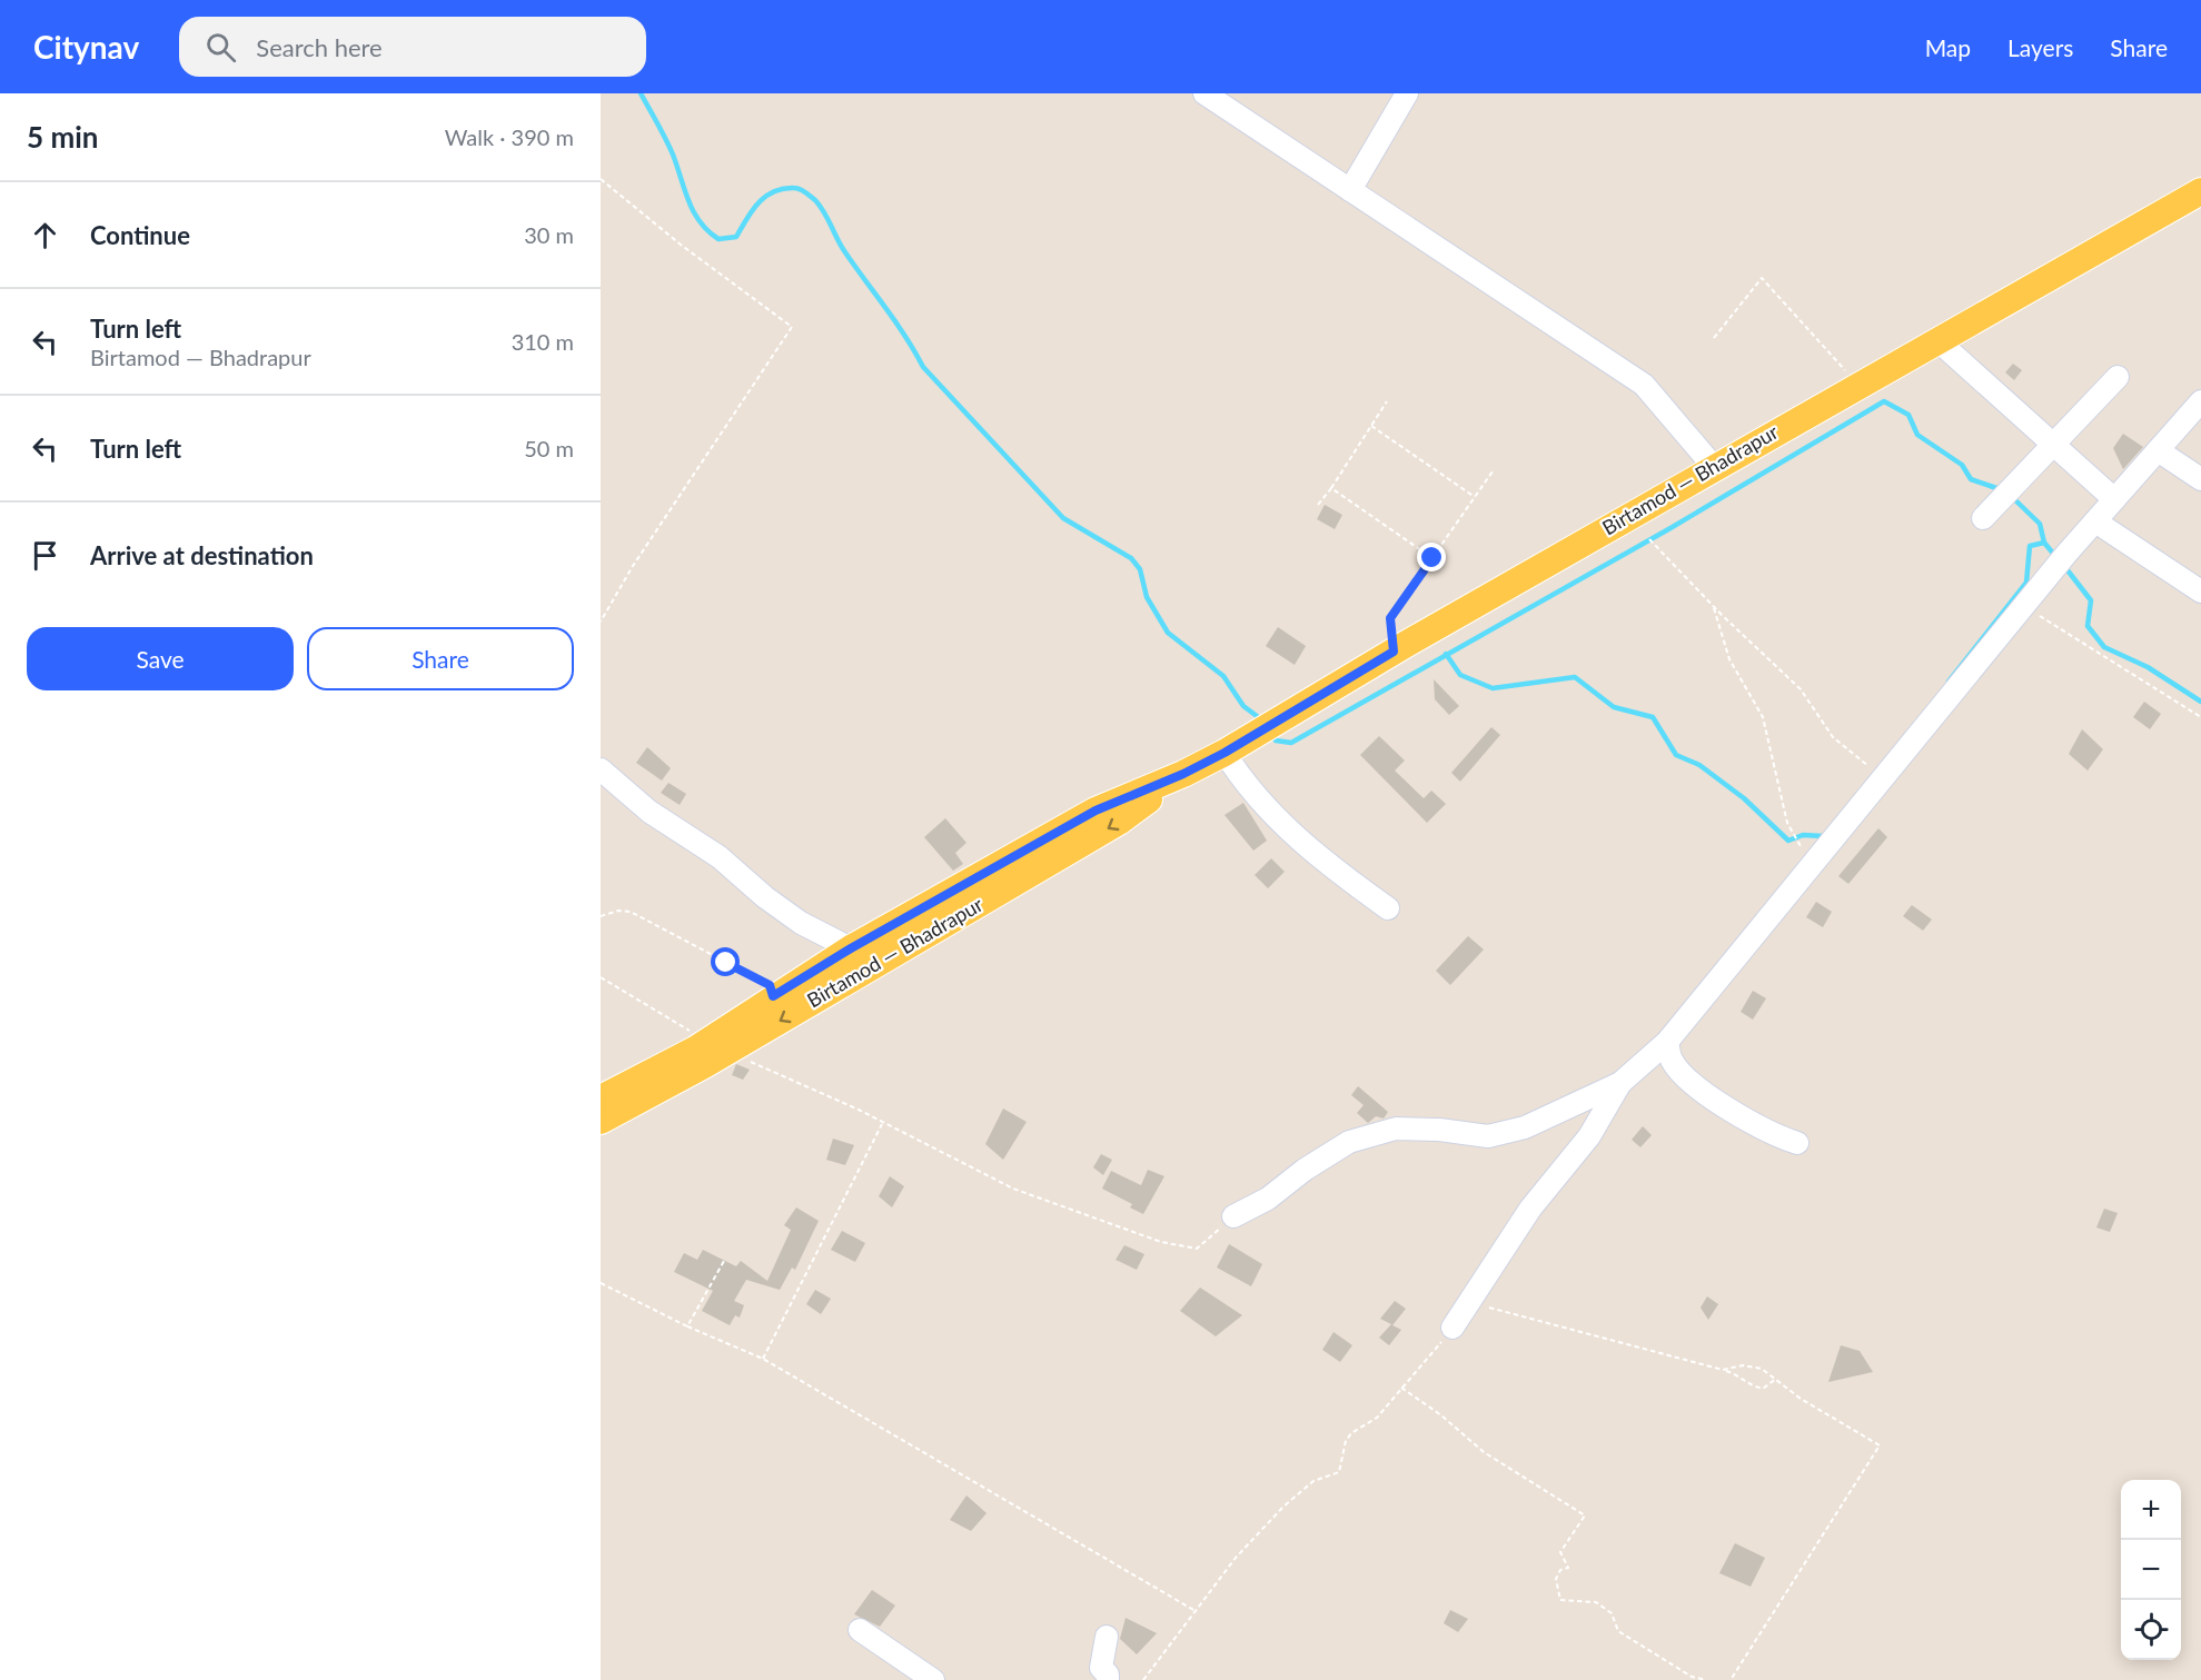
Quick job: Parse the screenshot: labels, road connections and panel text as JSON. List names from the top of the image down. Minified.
{"streets":{"main road":["Birtamod — Bhadrapur"]},"page":{"header":"Citynav","search":"Search here","nav":["Map","Layers","Share"],"heading":["5 min","Walk · 390 m"],"list":[["Continue","30 m"],["Turn left","Birtamod — Bhadrapur","310 m"],["Turn left","50 m"],"Arrive at destination"],"buttons":["Save","Share"],"map_buttons":["+","−"]}}
